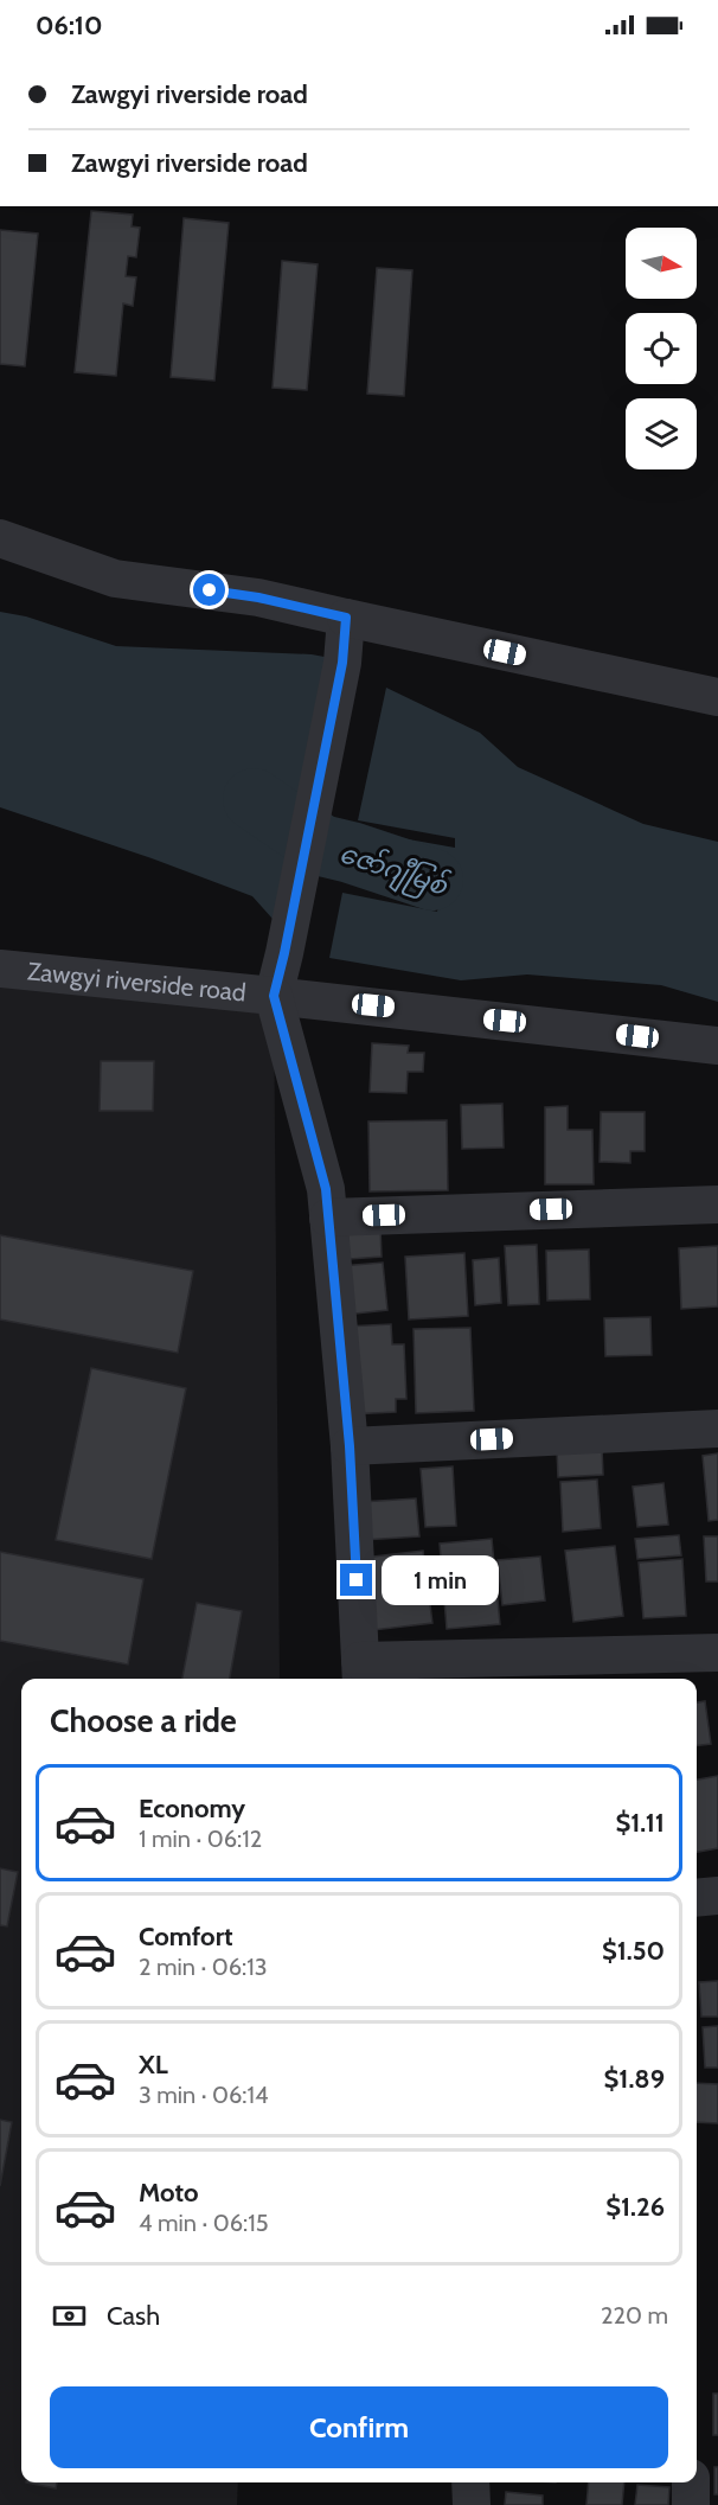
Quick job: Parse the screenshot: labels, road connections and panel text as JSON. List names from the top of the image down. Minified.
{"streets":{"street":["Zawgyi riverside road"]},"water":["ဇော်ဂျီမြစ်"],"north":"right","page":{"status":"06:10","banner":["Zawgyi riverside road","Zawgyi riverside road"],"bubble":"1 min","heading":"Choose a ride","list":[{"name":"Economy","note":"1 min · 06:12","value":"$1.11"},{"name":"Comfort","note":"2 min · 06:13","value":"$1.50"},{"name":"XL","note":"3 min · 06:14","value":"$1.89"},{"name":"Moto","note":"4 min · 06:15","value":"$1.26"}],"pay":["Cash","220 m"],"buttons":"Confirm"}}
